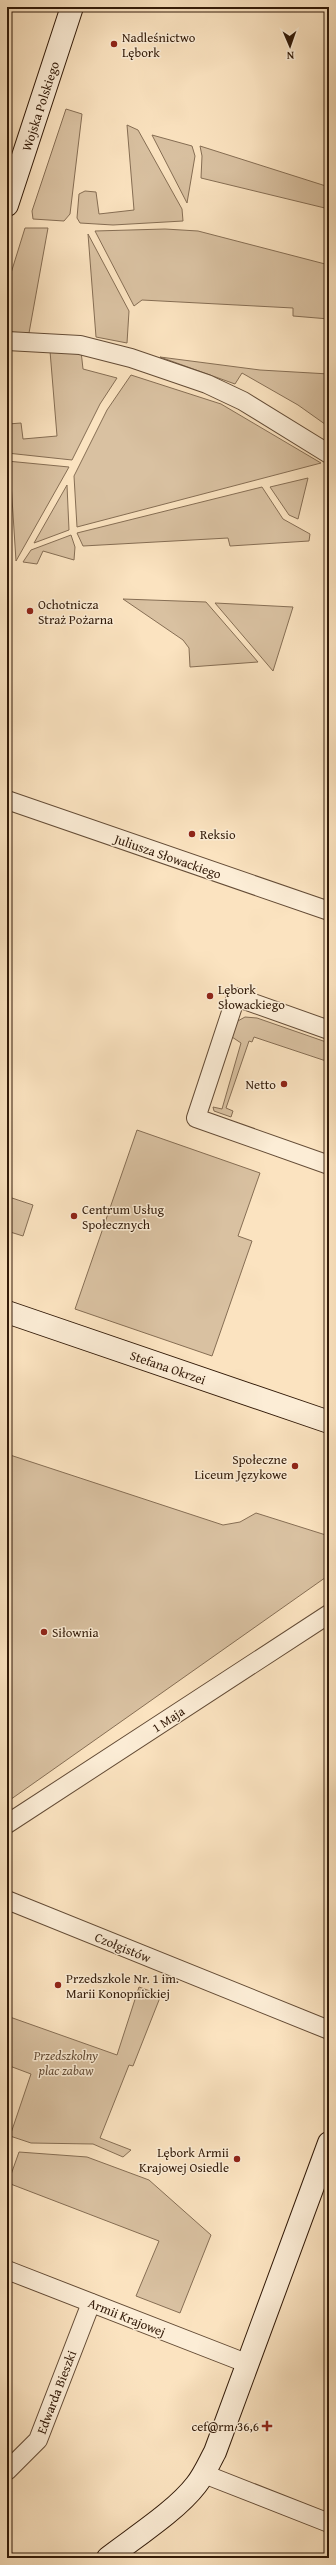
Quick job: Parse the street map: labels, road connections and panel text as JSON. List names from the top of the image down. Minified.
{"streets":{"street":["Wojska Polskiego","Juliusza Słowackiego","Stefana Okrzei","1 Maja","Czołgistów","Armii Krajowej","Edwarda Bieszki"]},"crossings":[["Armii Krajowej","Edwarda Bieszki"]],"parks":["Przedszkolny plac zabaw"],"places":{"other":["Nadleśnictwo Lębork","Ochotnicza Straż Pożarna","Reksio","Lębork Słowackiego","Netto","Centrum Usług Społecznych","Społeczne Liceum Językowe","Siłownia","Przedszkole Nr. 1 im. Marii Konopnickiej","Lębork Armii Krajowej Osiedle"],"health":["cef@rm 36,6"]},"north":"bottom"}
